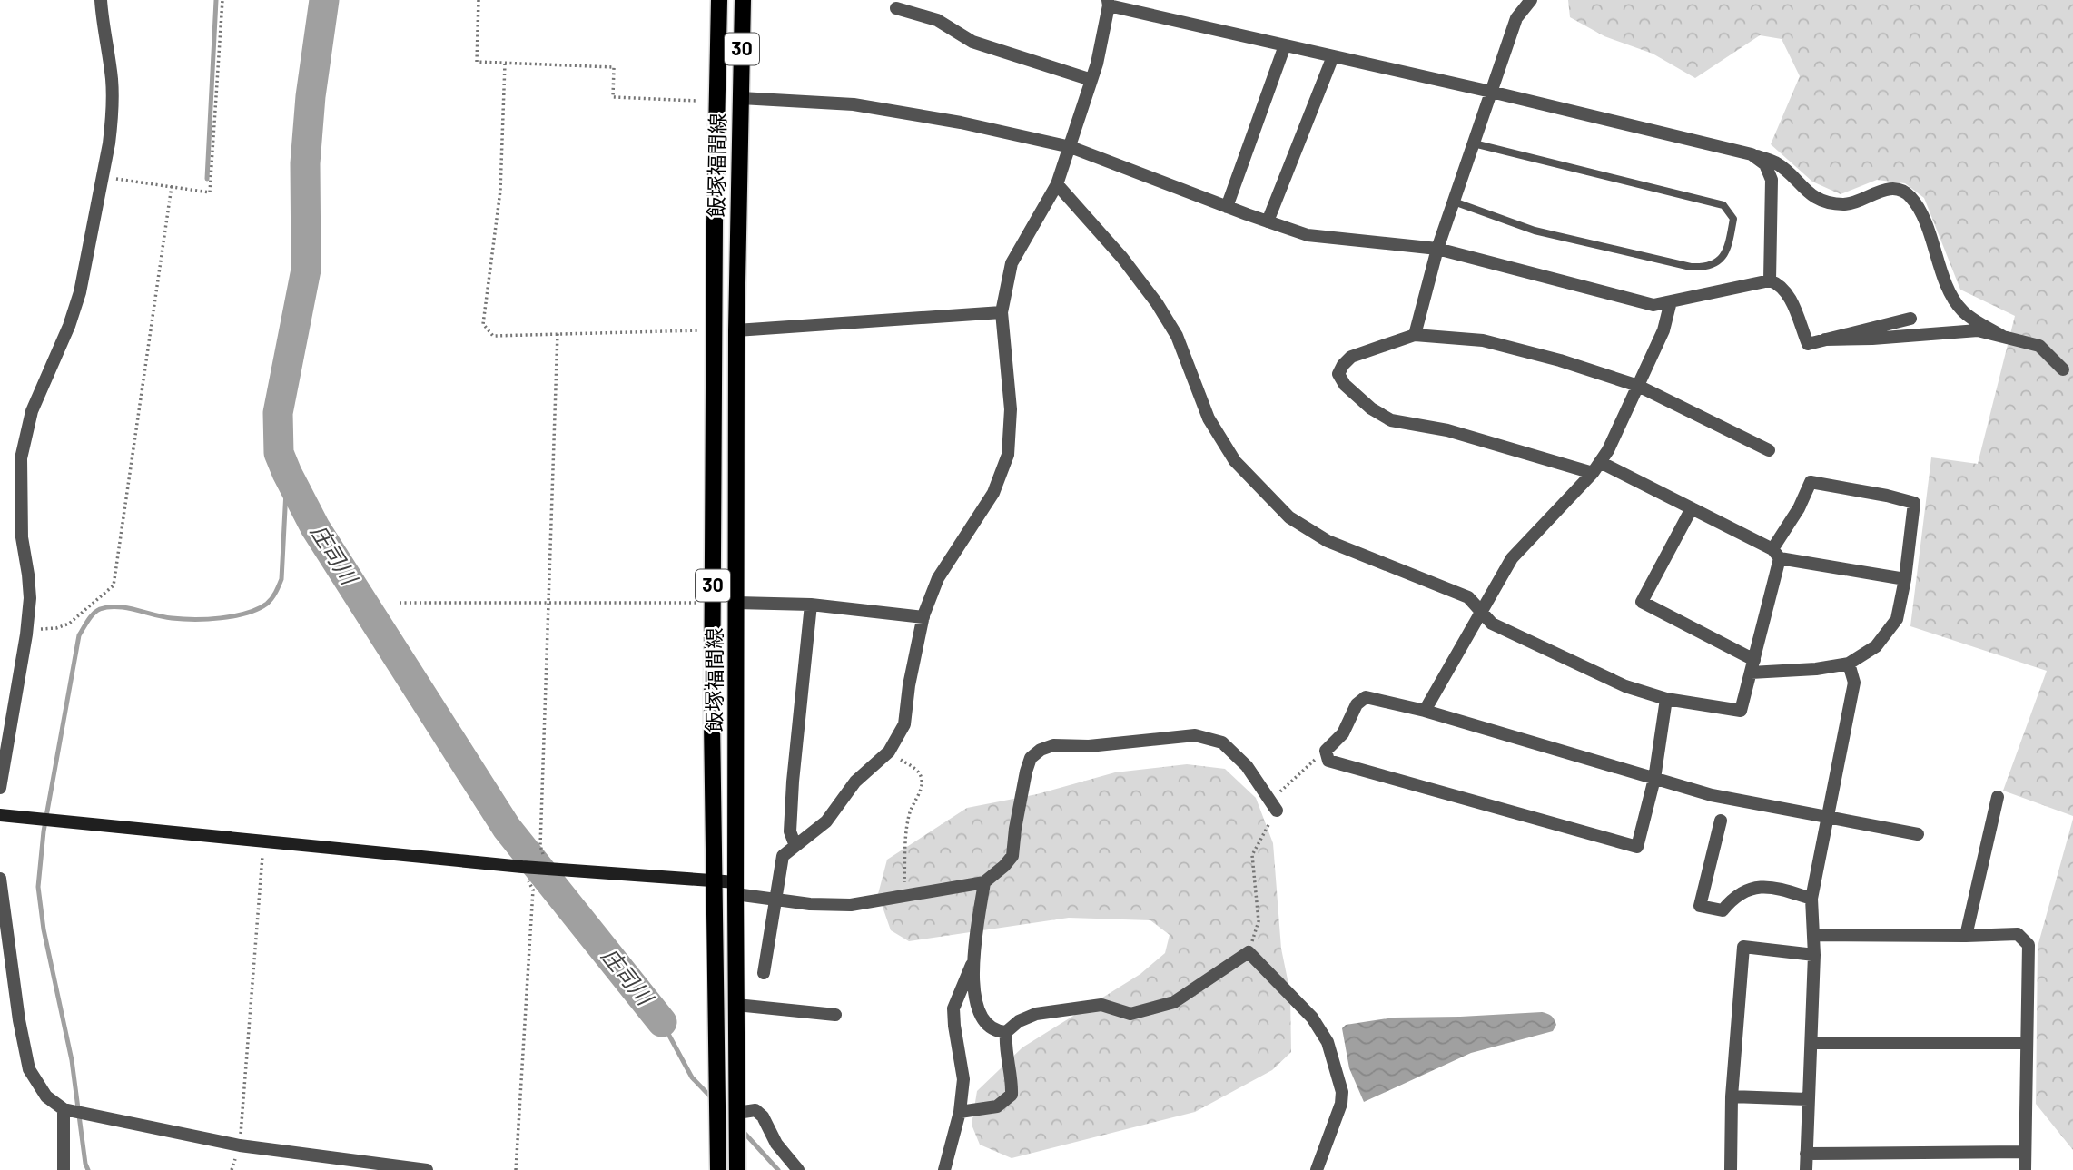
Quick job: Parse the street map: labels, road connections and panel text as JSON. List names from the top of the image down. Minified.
{"streets":{"main road":["30","飯塚福間線"]},"water":["庄司川"]}
